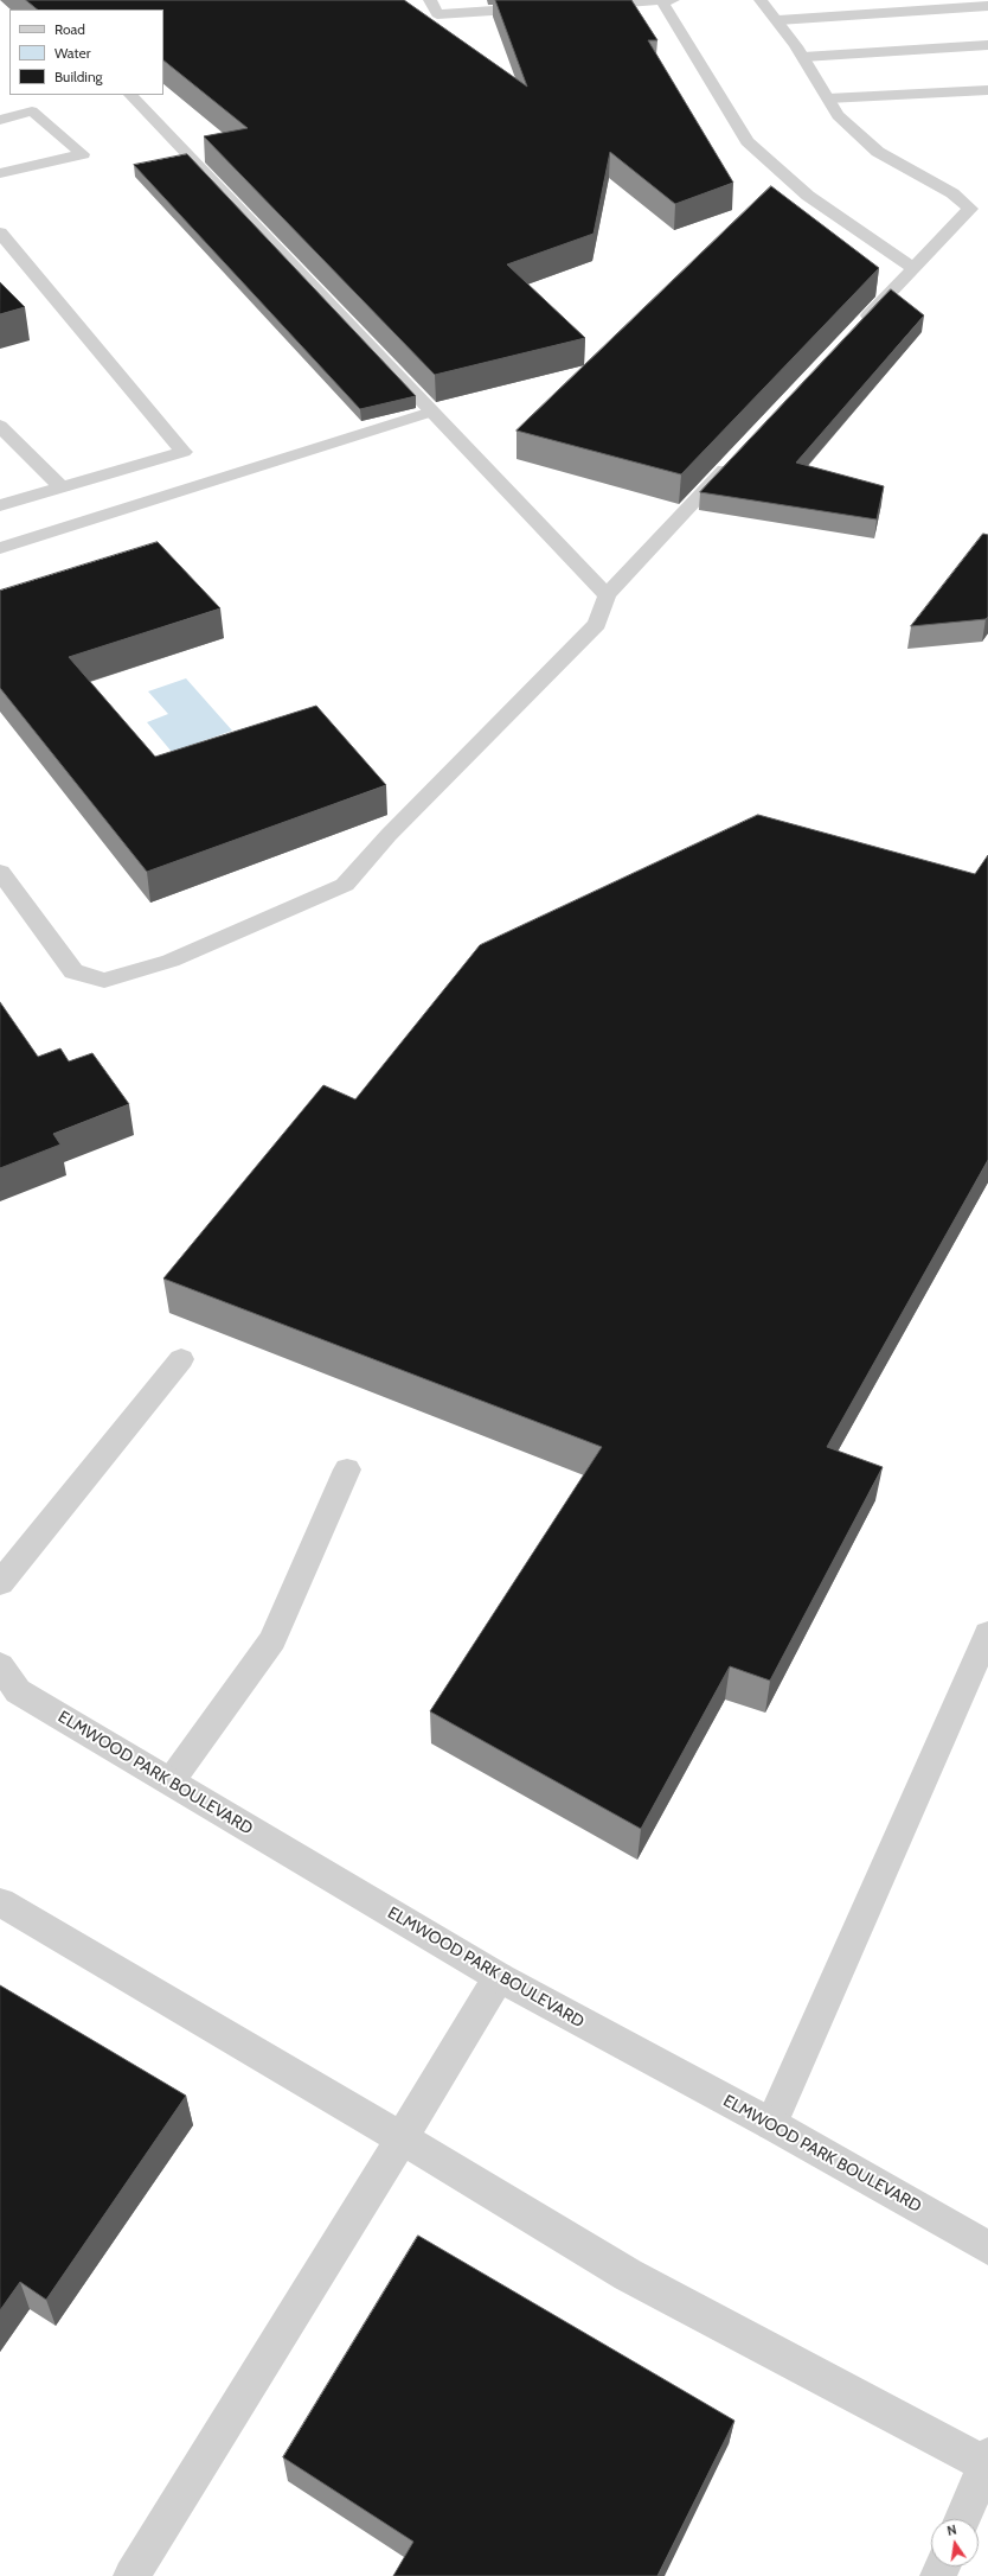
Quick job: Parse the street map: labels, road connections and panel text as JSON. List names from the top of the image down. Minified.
{"streets":{"street":["ELMWOOD PARK BOULEVARD"]},"legend":["Road","Water","Building"],"north":"top"}
